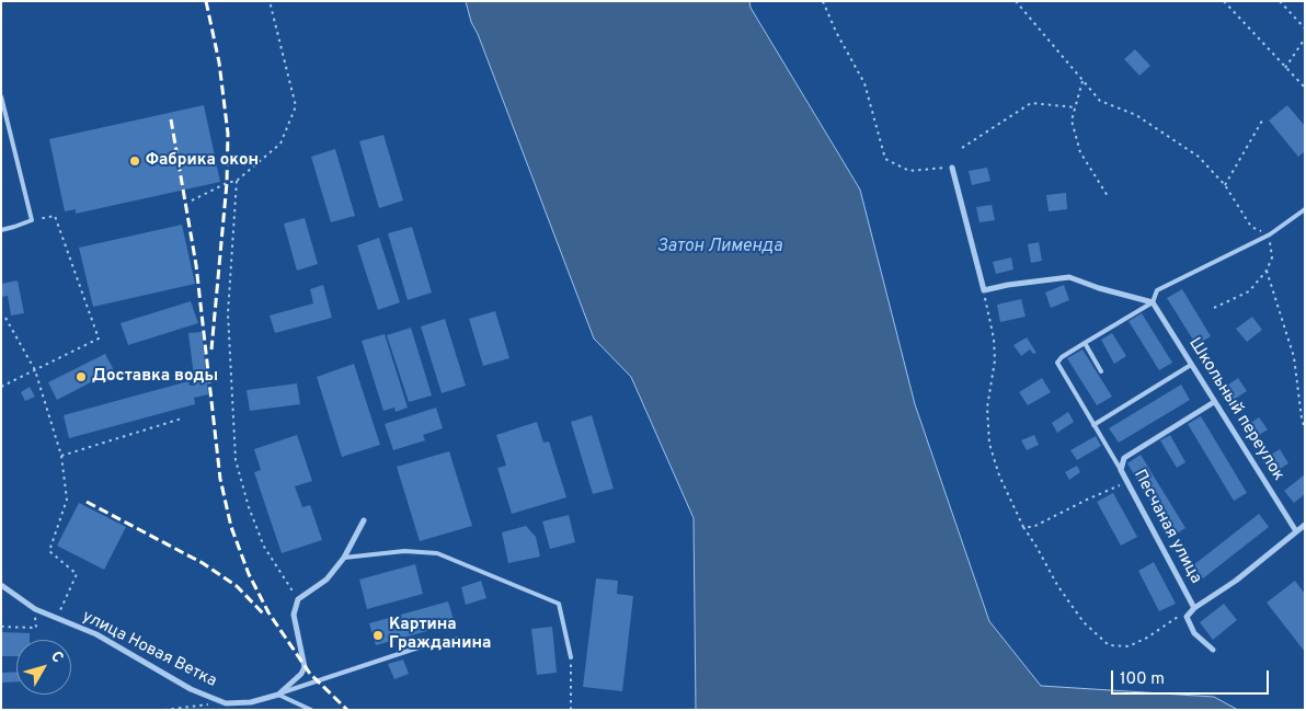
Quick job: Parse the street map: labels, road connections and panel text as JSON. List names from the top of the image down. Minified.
{"streets":{"street":["Школьный переулок","Песчаная улица","улица Новая Ветка"]},"crossings":[["Школьный переулок","Песчаная улица"]],"water":["Затон Лименда"],"places":["Фабрика окон","Доставка воды","Картина Гражданина"],"scale_bar":"100 m","north":"top right"}
